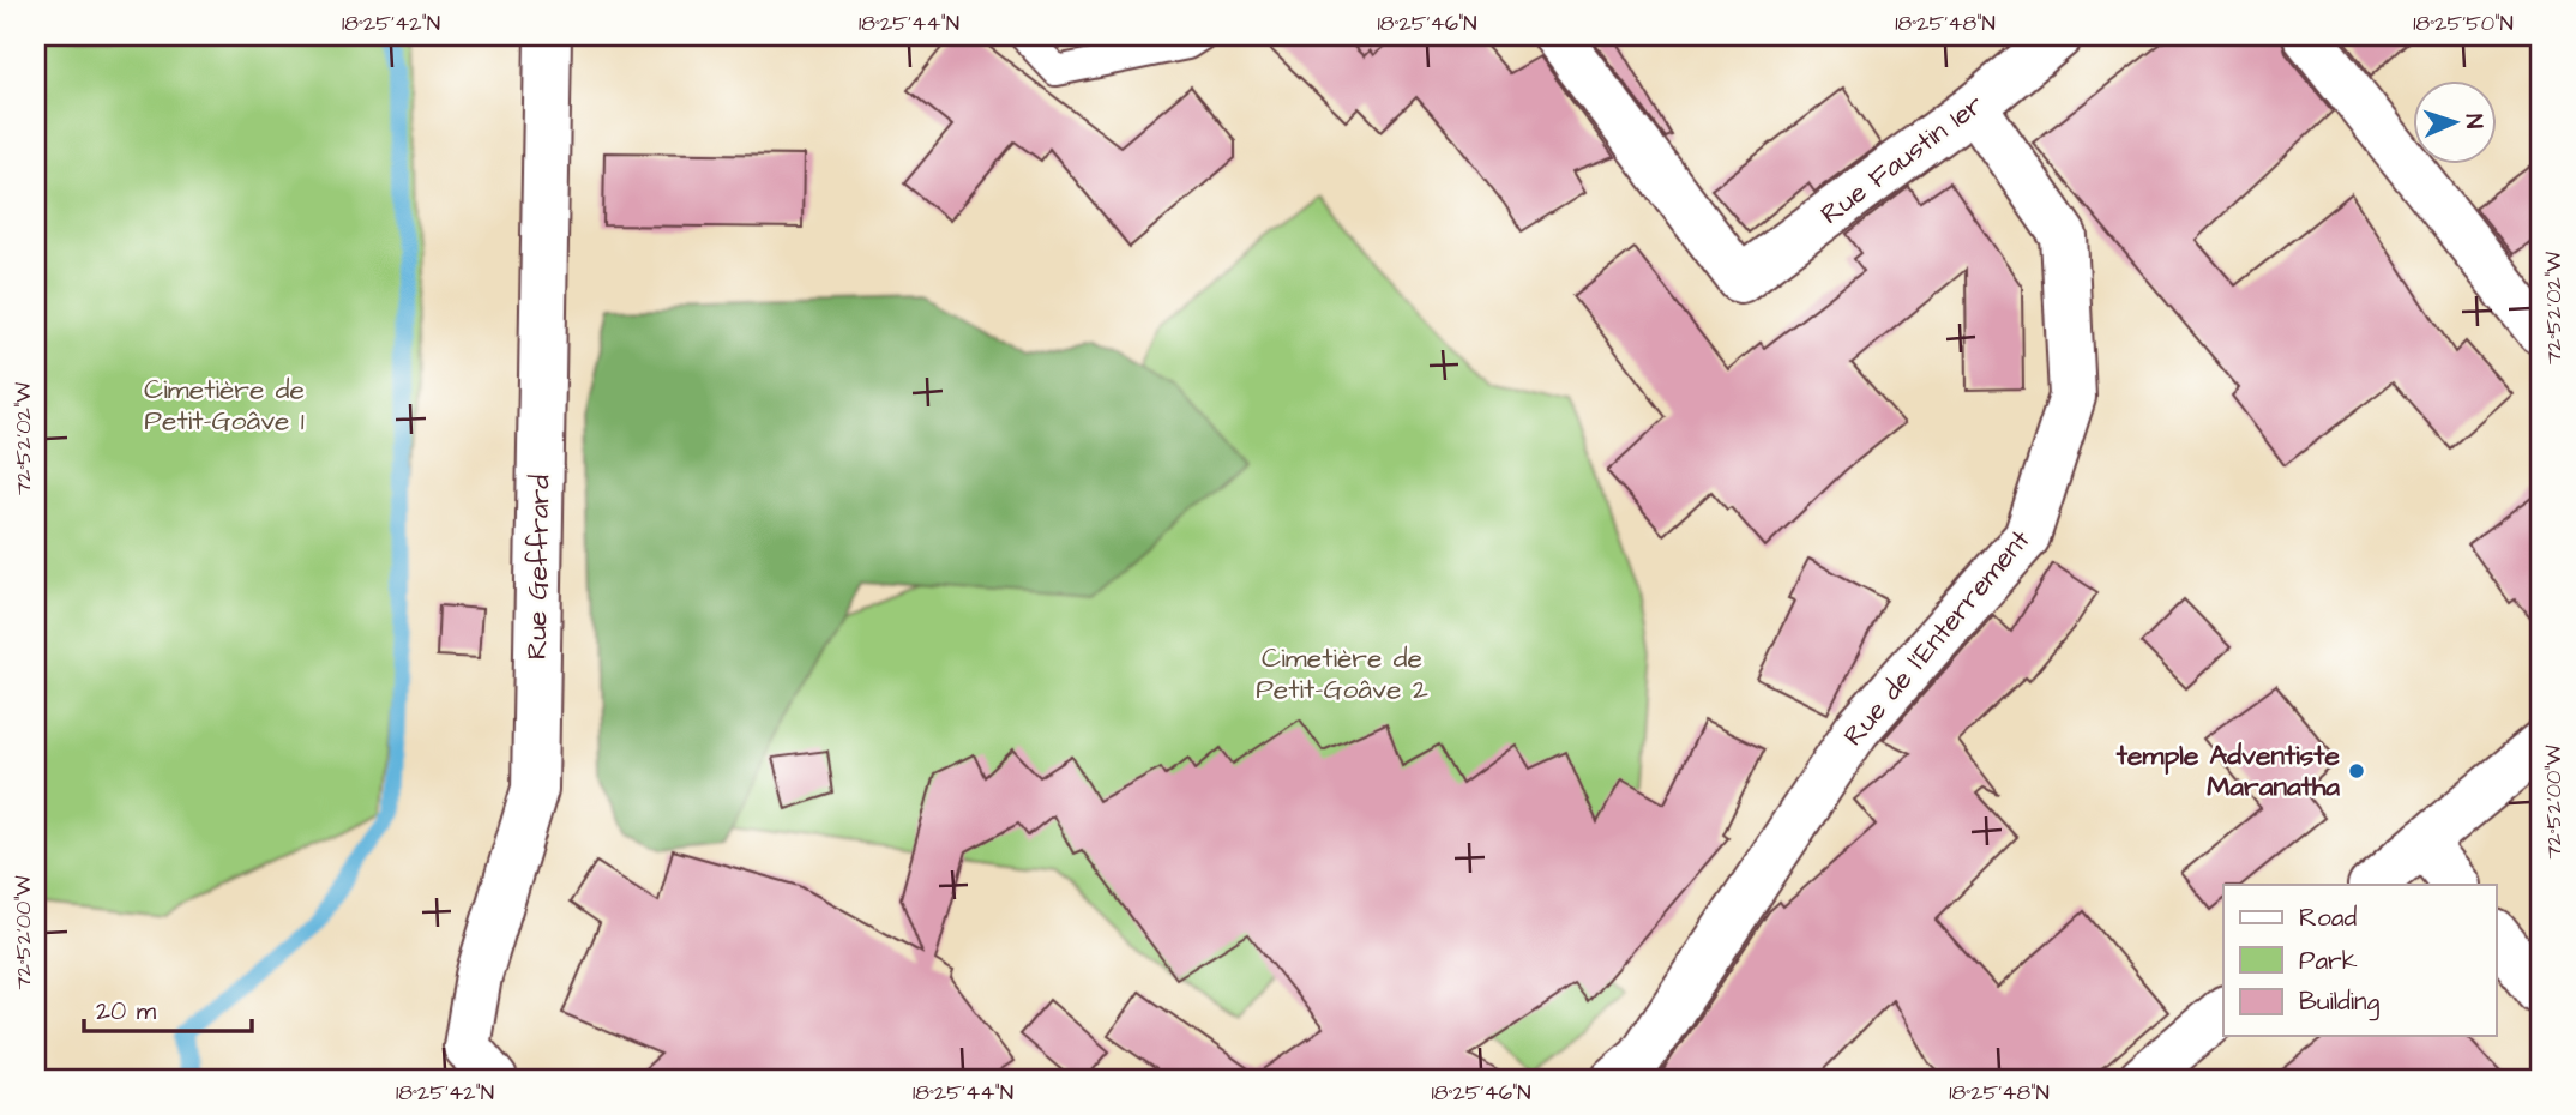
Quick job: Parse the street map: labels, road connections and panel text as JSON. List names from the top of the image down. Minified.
{"streets":{"street":["Rue Faustin 1er","Rue Geffrard","Rue de l'Enterrement"]},"crossings":[["Rue Faustin 1er","Rue de l'Enterrement"]],"parks":["Cimetière de Petit-Goâve 1","Cimetière de Petit-Goâve 2"],"places":["temple Adventiste Maranatha"],"legend":["Road","Park","Building"],"scale_bar":"20 m","north":"right","coordinates":["18°25'42\"N","18°25'44\"N","18°25'46\"N","18°25'48\"N","18°25'50\"N","72°52'02\"W","72°52'00\"W"]}
